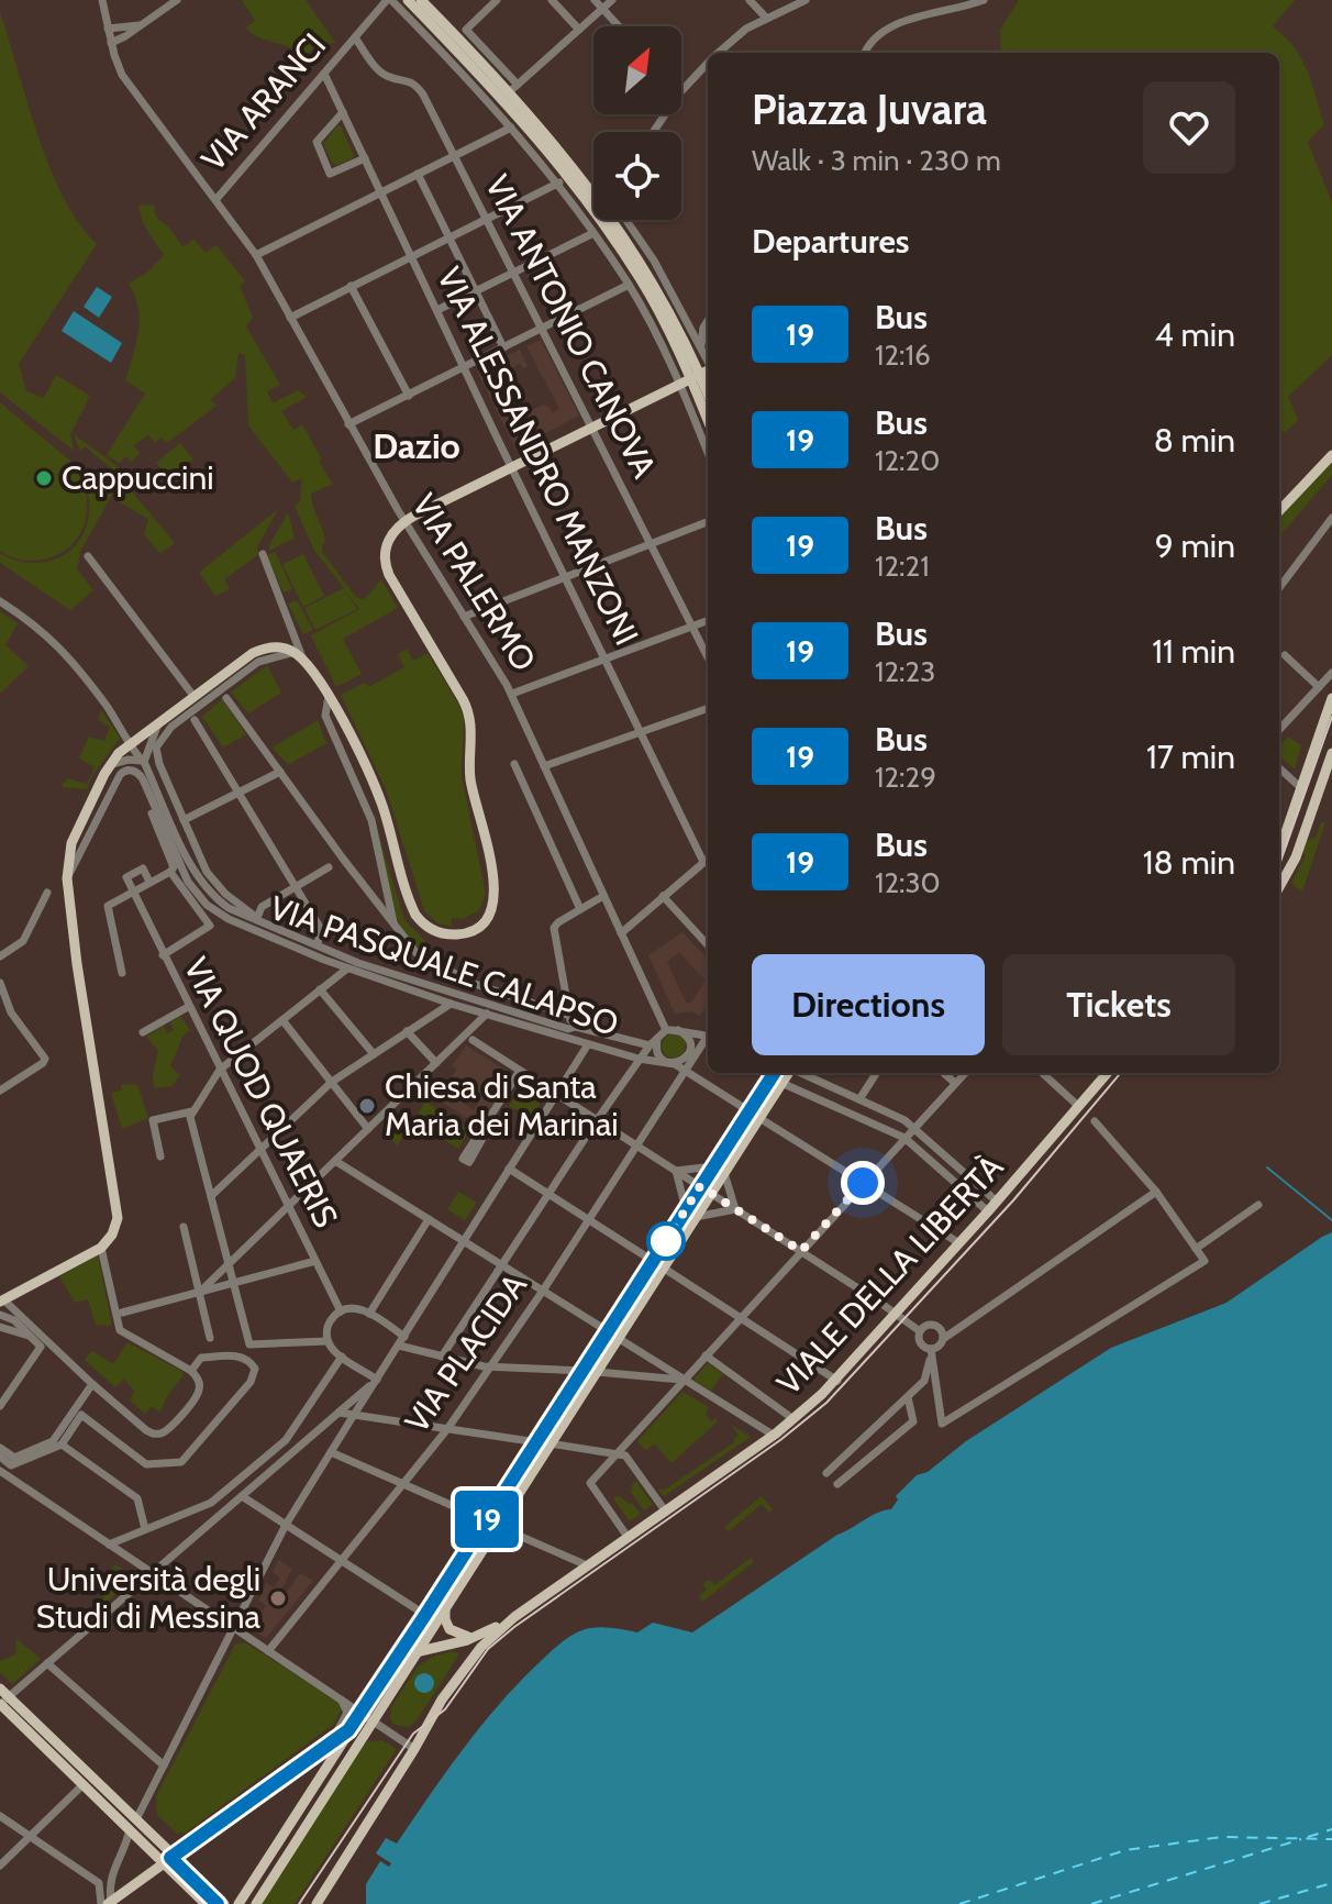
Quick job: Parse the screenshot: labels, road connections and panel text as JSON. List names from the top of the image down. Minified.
{"streets":{"main road":["VIALE DELLA LIBERTÀ"],"street":["VIA ARANCI","VIA ANTONIO CANOVA","VIA ALESSANDRO MANZONI","VIA PALERMO","VIA PASQUALE CALAPSO","VIA QUOD QUAERIS","VIA PLACIDA"]},"crossings":[["VIA ARANCI","VIA ANTONIO CANOVA"],["VIA ARANCI","VIA ALESSANDRO MANZONI"],["VIA ARANCI","VIA PALERMO"]],"districts":["Dazio"],"places":["Cappuccini","Chiesa di Santa Maria dei Marinai","Università degli Studi di Messina"],"lines":["bus line 19"],"north":"top right","page":{"on_map":"19","heading":[["Piazza Juvara","Walk · 3 min · 230 m"],"Departures"],"list":[{"mark":"19","name":"Bus","note":"12:16","value":"4 min"},{"mark":"19","name":"Bus","note":"12:20","value":"8 min"},{"mark":"19","name":"Bus","note":"12:21","value":"9 min"},{"mark":"19","name":"Bus","note":"12:23","value":"11 min"},{"mark":"19","name":"Bus","note":"12:29","value":"17 min"},{"mark":"19","name":"Bus","note":"12:30","value":"18 min"}],"buttons":["Directions","Tickets"]}}
